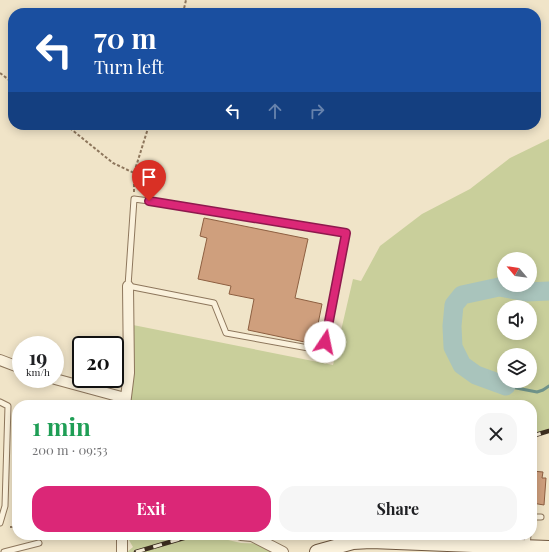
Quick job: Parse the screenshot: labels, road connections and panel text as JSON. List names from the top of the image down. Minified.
{"north":"top left","page":{"turn":["70 m","Turn left"],"speed":"19 km/h","limit":"20","heading":["1 min","200 m · 09:53"],"buttons":["Exit","Share"]}}
